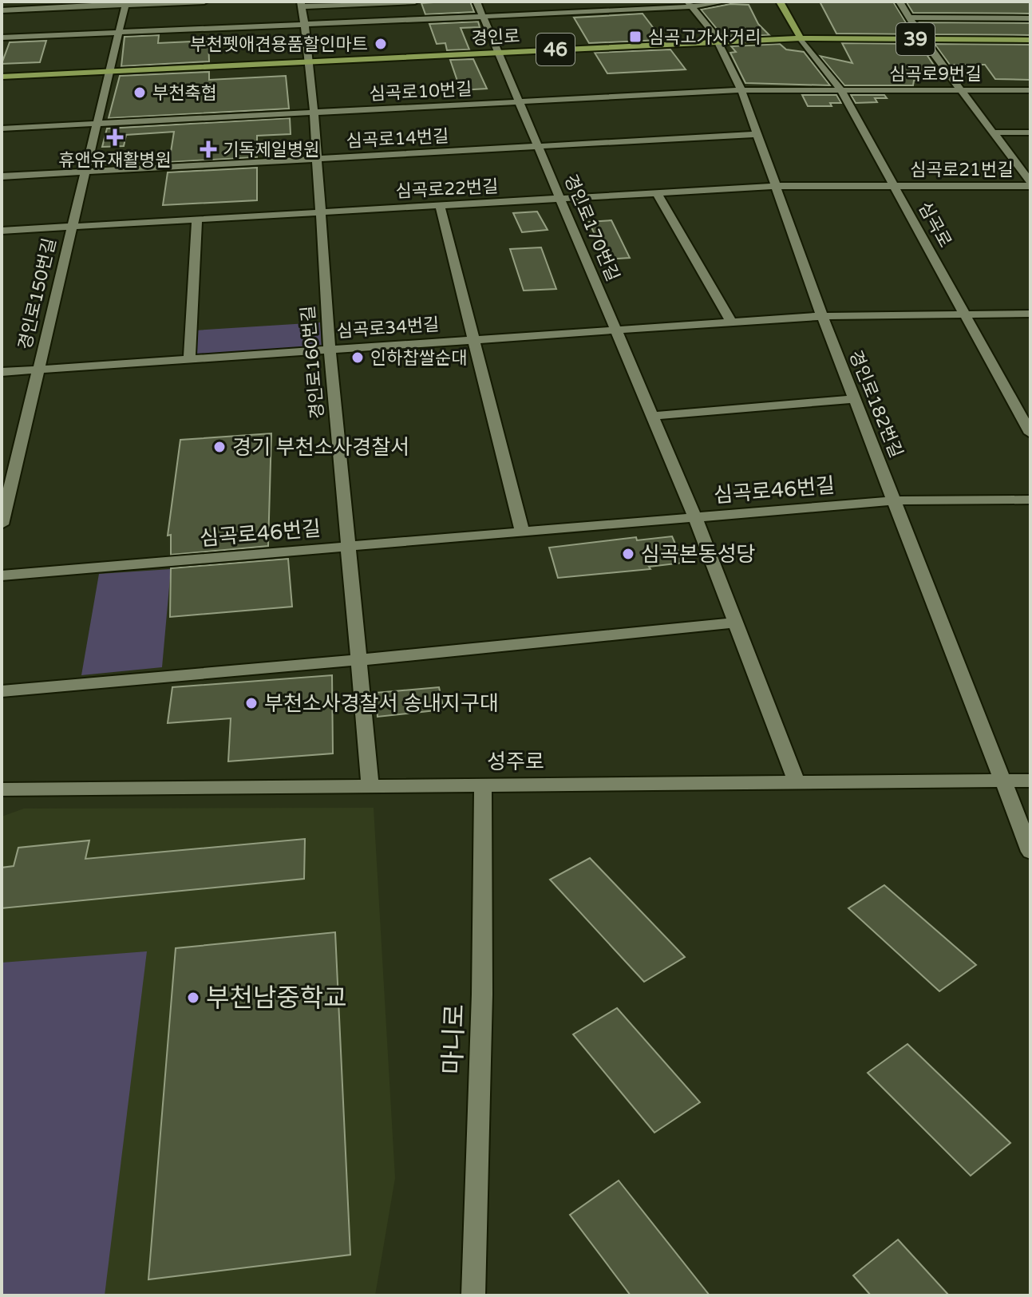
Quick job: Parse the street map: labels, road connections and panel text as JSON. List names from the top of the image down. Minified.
{"streets":{"main road":["경인로","39","46"],"street":["심곡로9번길","심곡로10번길","심곡로14번길","심곡로21번길","심곡로22번길","심곡로","경인로170번길","경인로150번길","심곡로34번길","경인로160번길","경인로182번길","심곡로46번길","성주로","마니로"]},"crossings":[["경인로","심곡로"],["경인로","경인로170번길"],["경인로","경인로150번길"],["경인로","경인로160번길"],["경인로","경인로182번길"],["심곡로9번길","심곡로10번길"],["심곡로9번길","심곡로"],["심곡로10번길","심곡로"],["심곡로10번길","경인로170번길"],["심곡로10번길","경인로150번길"],["심곡로10번길","경인로160번길"],["심곡로10번길","경인로182번길"],["심곡로14번길","경인로170번길"],["심곡로14번길","경인로150번길"],["심곡로14번길","경인로160번길"],["심곡로14번길","경인로182번길"],["심곡로21번길","심곡로22번길"],["심곡로21번길","심곡로"],["심곡로22번길","심곡로"],["심곡로22번길","경인로170번길"],["심곡로22번길","경인로150번길"],["심곡로22번길","심곡로34번길"],["심곡로22번길","경인로160번길"],["심곡로22번길","경인로182번길"],["심곡로","심곡로34번길"],["경인로170번길","심곡로34번길"],["경인로170번길","심곡로46번길"],["경인로170번길","성주로"],["경인로150번길","심곡로34번길"],["심곡로34번길","경인로160번길"],["심곡로34번길","경인로182번길"],["경인로160번길","심곡로46번길"],["경인로160번길","성주로"],["경인로182번길","심곡로46번길"],["경인로182번길","성주로"],["성주로","마니로"]],"places":{"transit":["심곡고가사거리"],"other":["부천펫애견용품할인마트","부천축협","인하찹쌀순대","경기 부천소사경찰서","심곡본동성당","부천소사경찰서 송내지구대","부천남중학교"],"health":["휴앤유재활병원","기독제일병원"]}}
